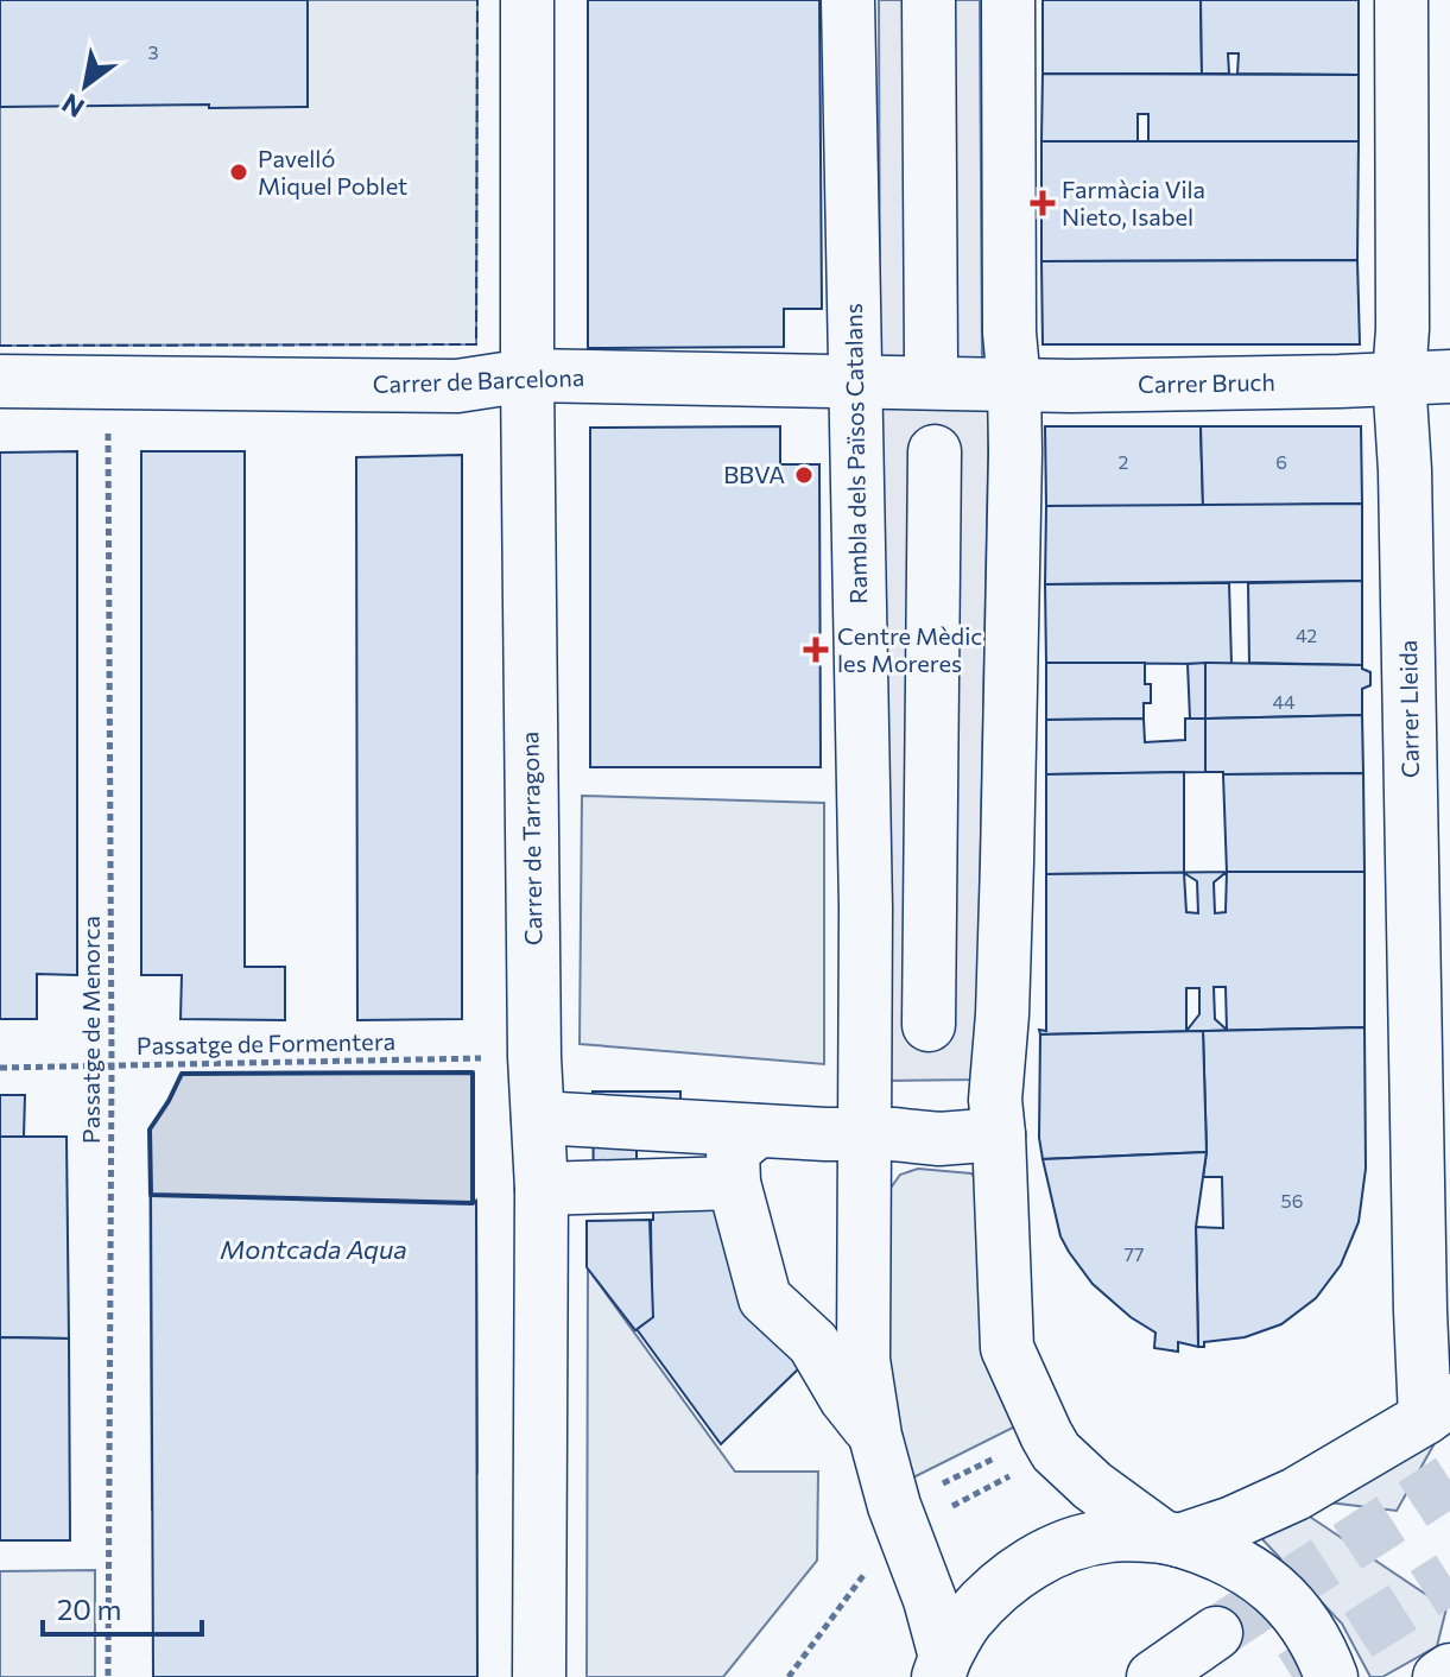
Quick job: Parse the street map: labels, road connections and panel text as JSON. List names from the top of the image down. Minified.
{"streets":{"main road":["Carrer de Barcelona","Carrer Bruch","Rambla dels Països Catalans","Carrer Lleida","Carrer de Tarragona"],"path":["Passatge de Menorca","Passatge de Formentera"]},"crossings":[["Carrer de Barcelona","Carrer Bruch"],["Carrer de Barcelona","Rambla dels Països Catalans"],["Carrer de Barcelona","Carrer de Tarragona"],["Carrer de Barcelona","Passatge de Menorca"],["Carrer Bruch","Carrer Lleida"],["Carrer de Tarragona","Passatge de Formentera"],["Passatge de Menorca","Passatge de Formentera"]],"water":["Montcada Aqua"],"places":{"other":["Pavelló Miquel Poblet","BBVA"],"health":["Farmàcia Vila Nieto, Isabel","Centre Mèdic les Moreres"]},"house_numbers":["3","2","6","42","44","56","77"],"scale_bar":"20 m","north":"bottom left"}
